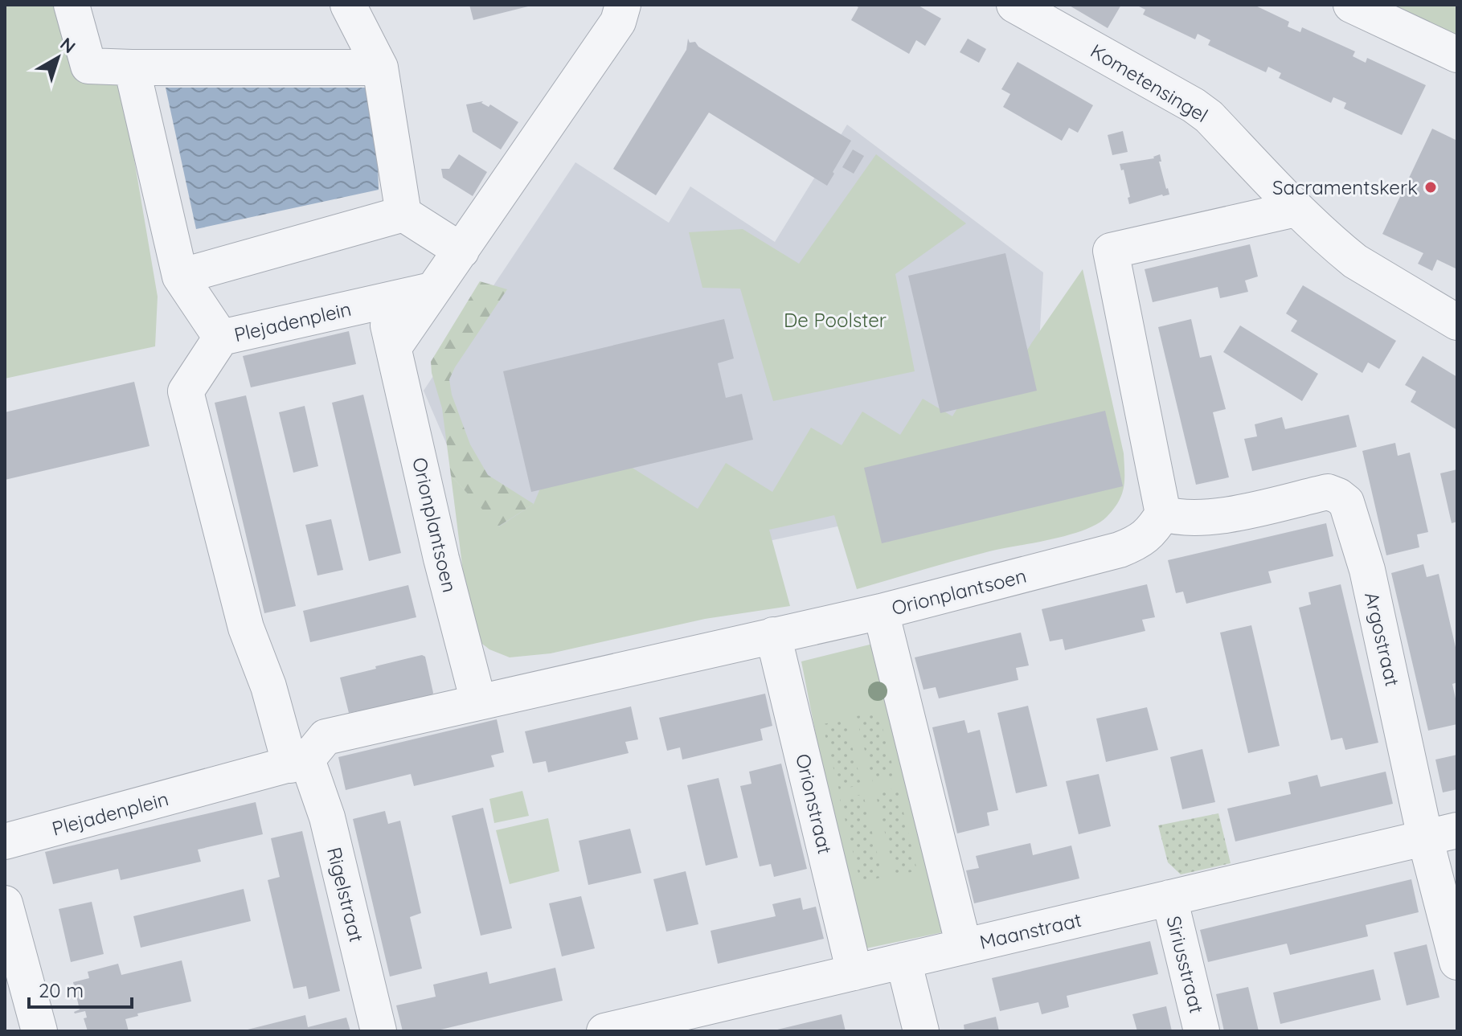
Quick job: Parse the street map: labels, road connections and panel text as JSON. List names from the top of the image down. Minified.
{"streets":{"street":["Kometensingel","Plejadenplein","Orionplantsoen","Argostraat","Orionstraat","Rigelstraat","Maanstraat","Siriusstraat"]},"crossings":[["Plejadenplein","Orionplantsoen"],["Plejadenplein","Rigelstraat"],["Orionplantsoen","Argostraat"],["Orionplantsoen","Orionstraat"],["Orionplantsoen","Rigelstraat"],["Argostraat","Maanstraat"],["Orionstraat","Maanstraat"],["Maanstraat","Siriusstraat"]],"parks":["De Poolster"],"places":["Sacramentskerk"],"scale_bar":"20 m","north":"top right"}
